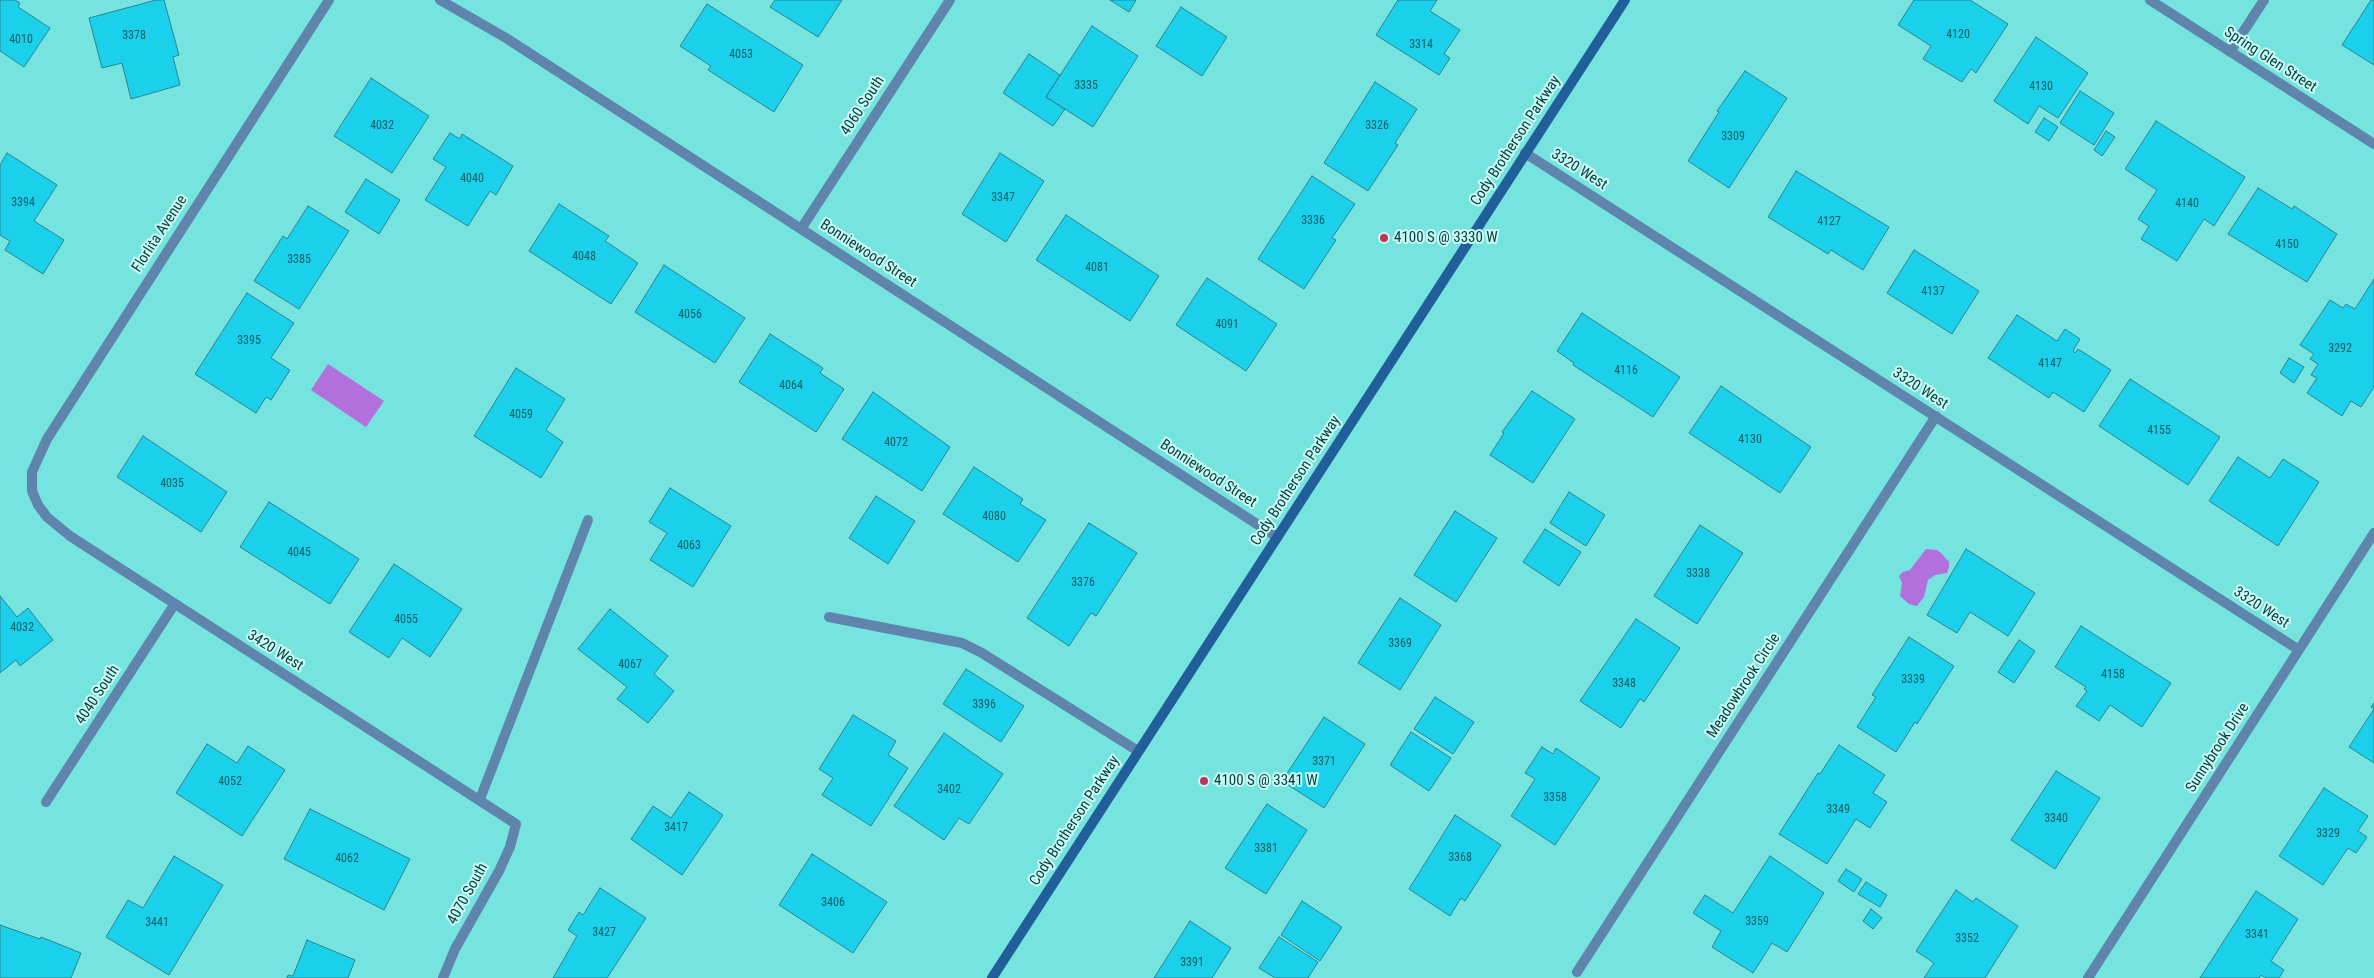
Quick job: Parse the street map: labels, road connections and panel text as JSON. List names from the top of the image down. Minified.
{"streets":{"main road":["Cody Brotherson Parkway"],"street":["Spring Glen Street","4060 South","3320 West","Florlita Avenue","Bonniewood Street","3420 West","Meadowbrook Circle","4040 South","Sunnybrook Drive","4070 South"]},"crossings":[["4060 South","Bonniewood Street"],["Cody Brotherson Parkway","3320 West"],["Cody Brotherson Parkway","Bonniewood Street"],["3320 West","Meadowbrook Circle"],["3320 West","Sunnybrook Drive"],["Florlita Avenue","3420 West"],["3420 West","4040 South"],["3420 West","4070 South"]],"places":["4100 S @ 3330 W","4100 S @ 3341 W"],"house_numbers":["4120","3378","4010","3314","4053","3335","4130","4032","3326","3309","4040","3347","3394","4140","3336","4127","4150","4048","3385","4081","4137","4056","4091","3395","3292","4147","4116","4064","4059","4155","4130","4072","4035","4080","4063","4045","3338","3376","4055","4032","3369","4067","4158","3339","3348","3396","3371","4052","3402","3358","3349","3340","3417","3329","3381","3368","4062","3406","3359","3441","3427","3341","3352","3391"]}
